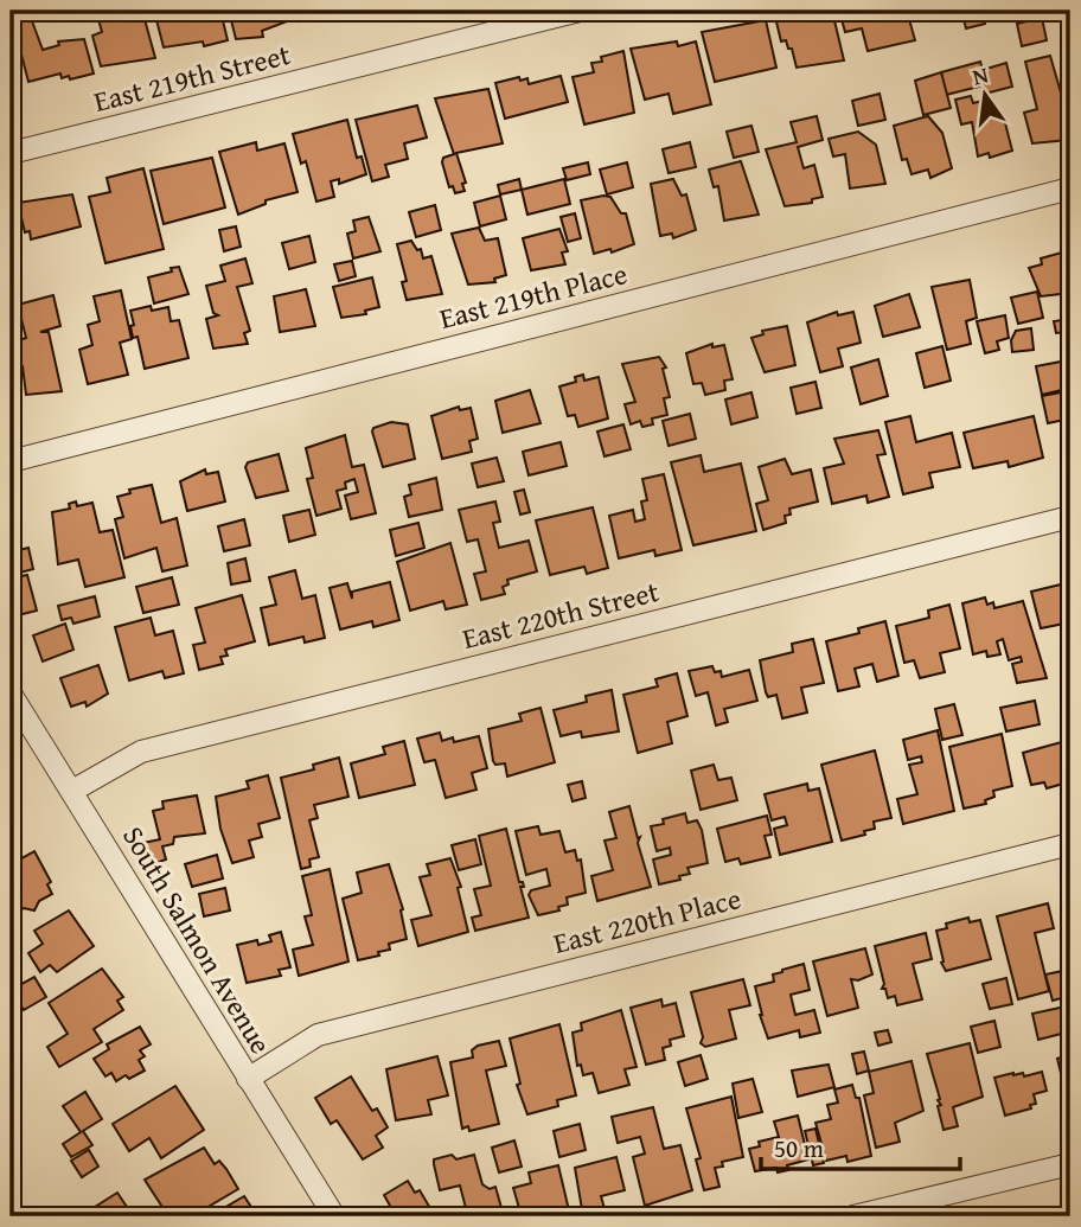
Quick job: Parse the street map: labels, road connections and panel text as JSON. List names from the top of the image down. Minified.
{"streets":{"street":["East 219th Street","East 219th Place","East 220th Street","East 220th Place","South Salmon Avenue"]},"crossings":[["East 220th Street","South Salmon Avenue"],["East 220th Place","South Salmon Avenue"]],"scale_bar":"50 m","north":"top"}
